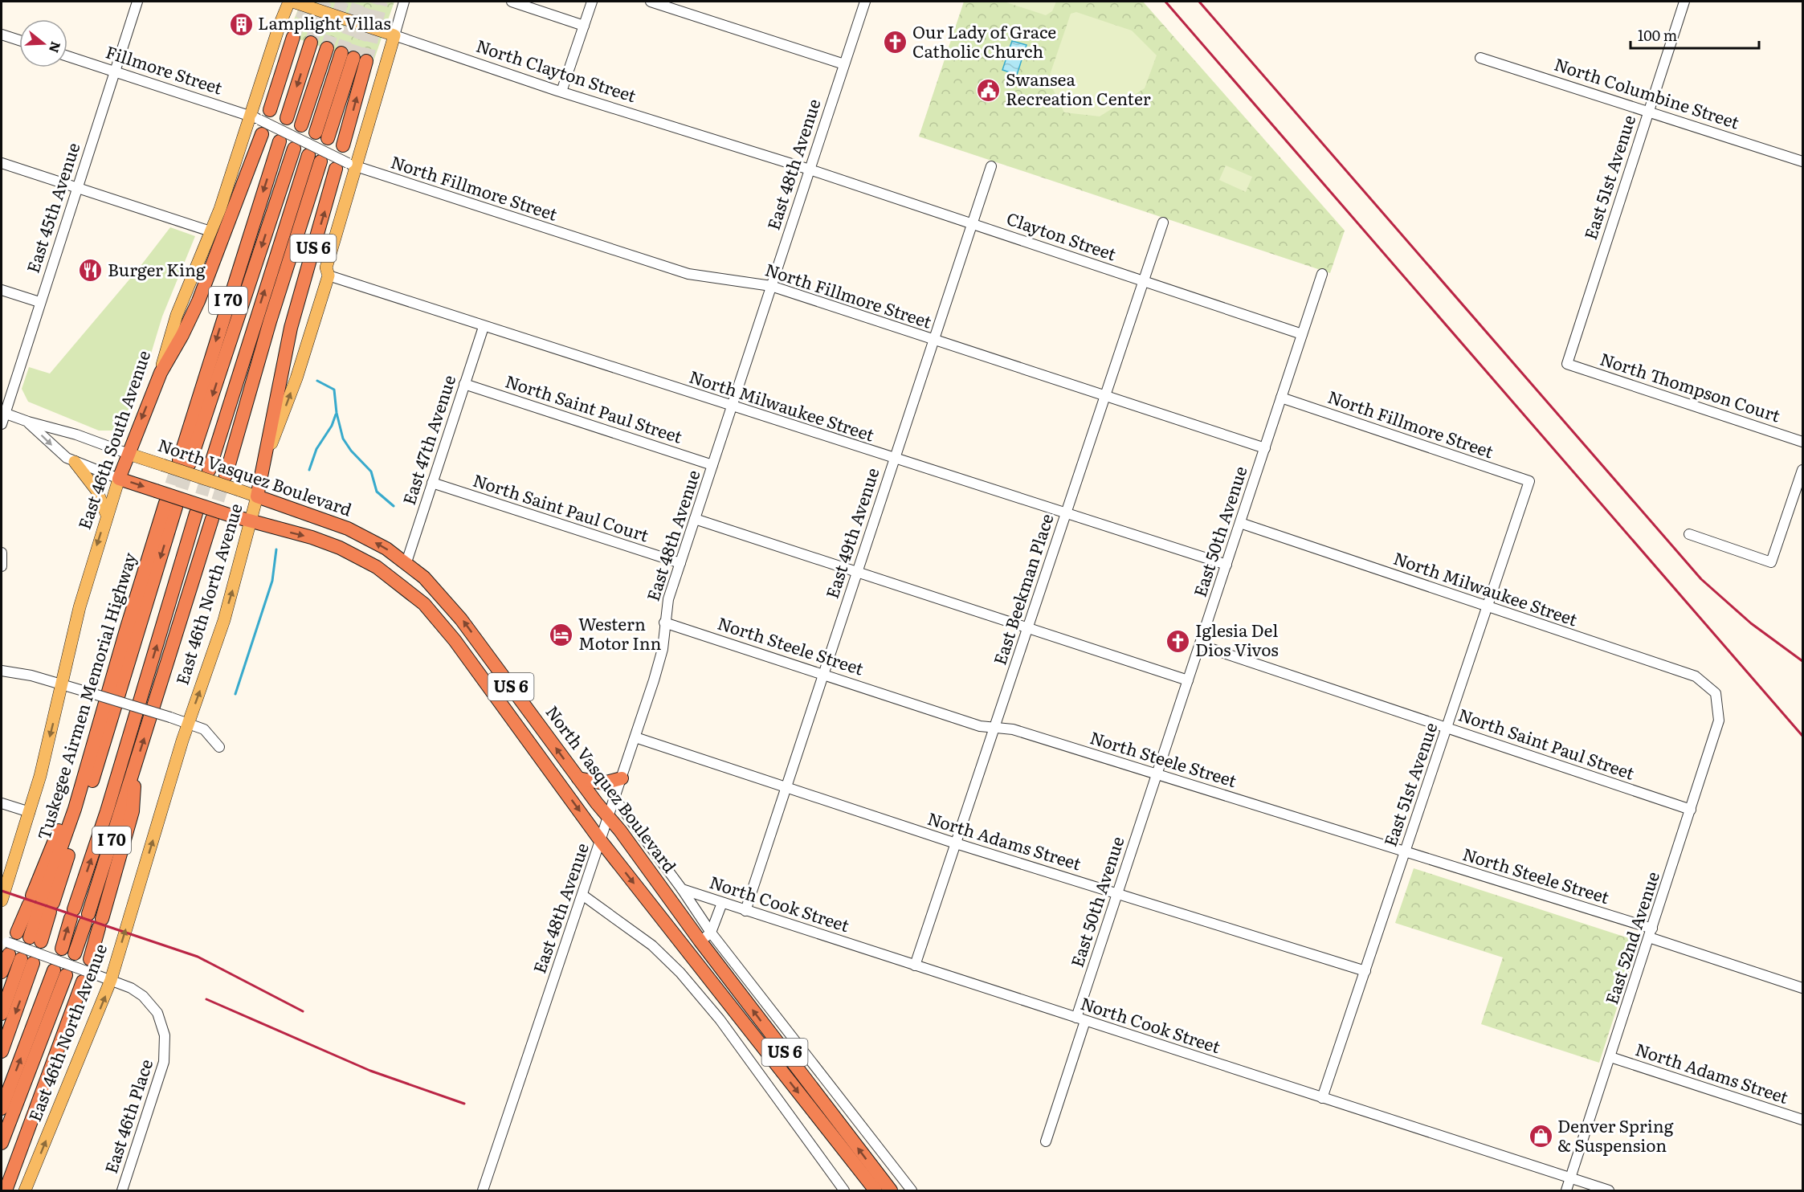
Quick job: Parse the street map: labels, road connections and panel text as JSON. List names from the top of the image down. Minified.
{"streets":{"highway":["US 6","I 70","East 46th South Avenue","North Vasquez Boulevard","East 46th North Avenue","Tuskegee Airmen Memorial Highway"],"main road":["North Clayton Street"],"street":["Fillmore Street","North Columbine Street","East 48th Avenue","East 51st Avenue","North Fillmore Street","East 45th Avenue","Clayton Street","North Thompson Court","North Milwaukee Street","North Saint Paul Street","East 47th Avenue","North Saint Paul Court","East 50th Avenue","East 49th Avenue","East Beekman Place","North Steele Street","North Adams Street","North Cook Street","East 52nd Avenue","East 46th Place"]},"crossings":[["Fillmore Street","North Fillmore Street"],["Fillmore Street","East 45th Avenue"],["Fillmore Street","East 46th South Avenue"],["North Clayton Street","East 48th Avenue"],["North Clayton Street","Clayton Street"],["North Clayton Street","East 46th South Avenue"],["North Clayton Street","East 46th North Avenue"],["North Columbine Street","East 51st Avenue"],["East 48th Avenue","North Fillmore Street"],["East 48th Avenue","Clayton Street"],["East 48th Avenue","North Milwaukee Street"],["East 48th Avenue","North Saint Paul Street"],["East 48th Avenue","North Vasquez Boulevard"],["East 48th Avenue","North Saint Paul Court"],["East 48th Avenue","North Steele Street"],["East 48th Avenue","North Adams Street"],["East 51st Avenue","North Fillmore Street"],["East 51st Avenue","North Thompson Court"],["East 51st Avenue","North Milwaukee Street"],["East 51st Avenue","North Saint Paul Street"],["East 51st Avenue","North Steele Street"],["East 51st Avenue","North Adams Street"],["East 51st Avenue","North Cook Street"],["North Fillmore Street","US 6"],["North Fillmore Street","East 46th South Avenue"],["North Fillmore Street","East 50th Avenue"],["North Fillmore Street","East 49th Avenue"],["North Fillmore Street","East Beekman Place"],["North Fillmore Street","East 46th North Avenue"],["Clayton Street","East 50th Avenue"],["Clayton Street","East 49th Avenue"],["Clayton Street","East Beekman Place"],["US 6","East 46th North Avenue"],["North Milwaukee Street","East 47th Avenue"],["North Milwaukee Street","East 50th Avenue"],["North Milwaukee Street","East 49th Avenue"],["North Milwaukee Street","East Beekman Place"],["North Milwaukee Street","East 46th North Avenue"],["North Milwaukee Street","East 52nd Avenue"],["North Saint Paul Street","East 47th Avenue"],["North Saint Paul Street","East 50th Avenue"],["North Saint Paul Street","East 52nd Avenue"],["East 46th South Avenue","North Vasquez Boulevard"],["East 47th Avenue","North Vasquez Boulevard"],["East 47th Avenue","North Saint Paul Court"],["North Vasquez Boulevard","East 46th North Avenue"],["East 50th Avenue","North Steele Street"],["East 50th Avenue","North Adams Street"],["East 50th Avenue","North Cook Street"],["East 49th Avenue","North Steele Street"],["East 49th Avenue","North Adams Street"],["East 49th Avenue","North Cook Street"],["East Beekman Place","North Steele Street"],["East Beekman Place","North Adams Street"],["East Beekman Place","North Cook Street"],["East 46th North Avenue","East 46th Place"],["North Steele Street","East 52nd Avenue"],["North Adams Street","East 52nd Avenue"],["North Cook Street","East 52nd Avenue"]],"one_way":["East 46th South Avenue","East 46th North Avenue"],"places":{"building":["Lamplight Villas"],"church":["Our Lady of Grace Catholic Church","Iglesia Del Dios Vivos"],"public building":["Swansea Recreation Center"],"restaurant":["Burger King"],"hotel":["Western Motor Inn"],"shop":["Denver Spring & Suspension"]},"scale_bar":"100 m","north":"right"}
